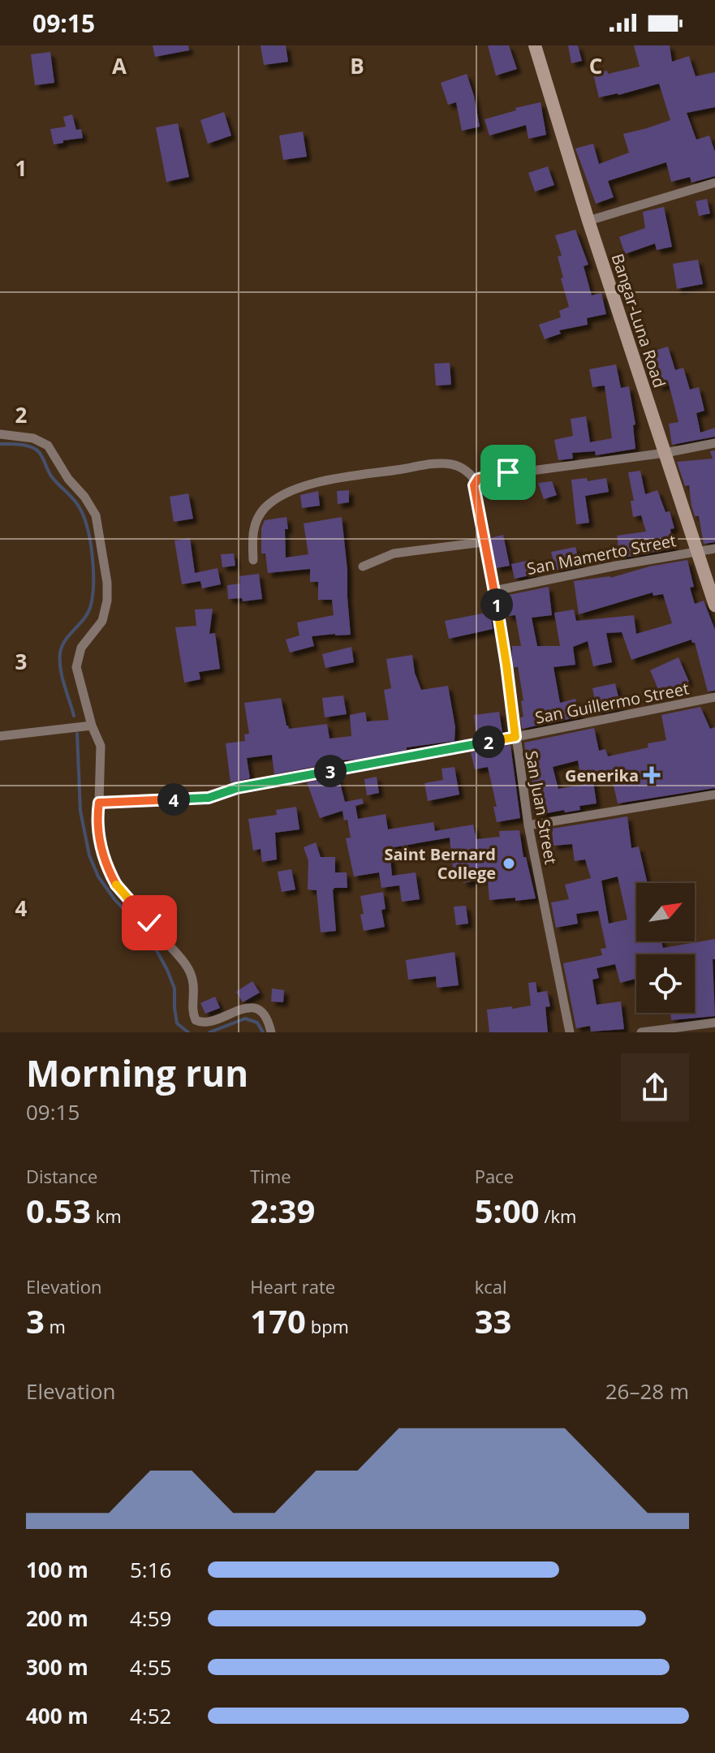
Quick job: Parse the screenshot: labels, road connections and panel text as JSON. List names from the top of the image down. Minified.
{"streets":{"main road":["Bangar-Luna Road"],"street":["San Mamerto Street","San Guillermo Street","San Juan Street"]},"crossings":[["Bangar-Luna Road","San Mamerto Street"],["San Mamerto Street","San Juan Street"],["San Guillermo Street","San Juan Street"]],"places":{"health":["Generika"],"other":["Saint Bernard College"]},"north":"top right","page":{"status":"09:15","pins":["1","2","3","4"],"heading":["Morning run","09:15"],"stats":[["Distance","0.53 km"],["Time","2:39"],["Pace","5:00 /km"],["Elevation","3 m"],["Heart rate","170 bpm"],["kcal","33"]],"chart":["Elevation","26–28 m"],"list":[{"name":"100 m","note":"5:16"},{"name":"200 m","note":"4:59"},{"name":"300 m","note":"4:55"},{"name":"400 m","note":"4:52"}]},"grid":{"columns":["A","B","C"],"rows":["1","2","3","4"]}}
